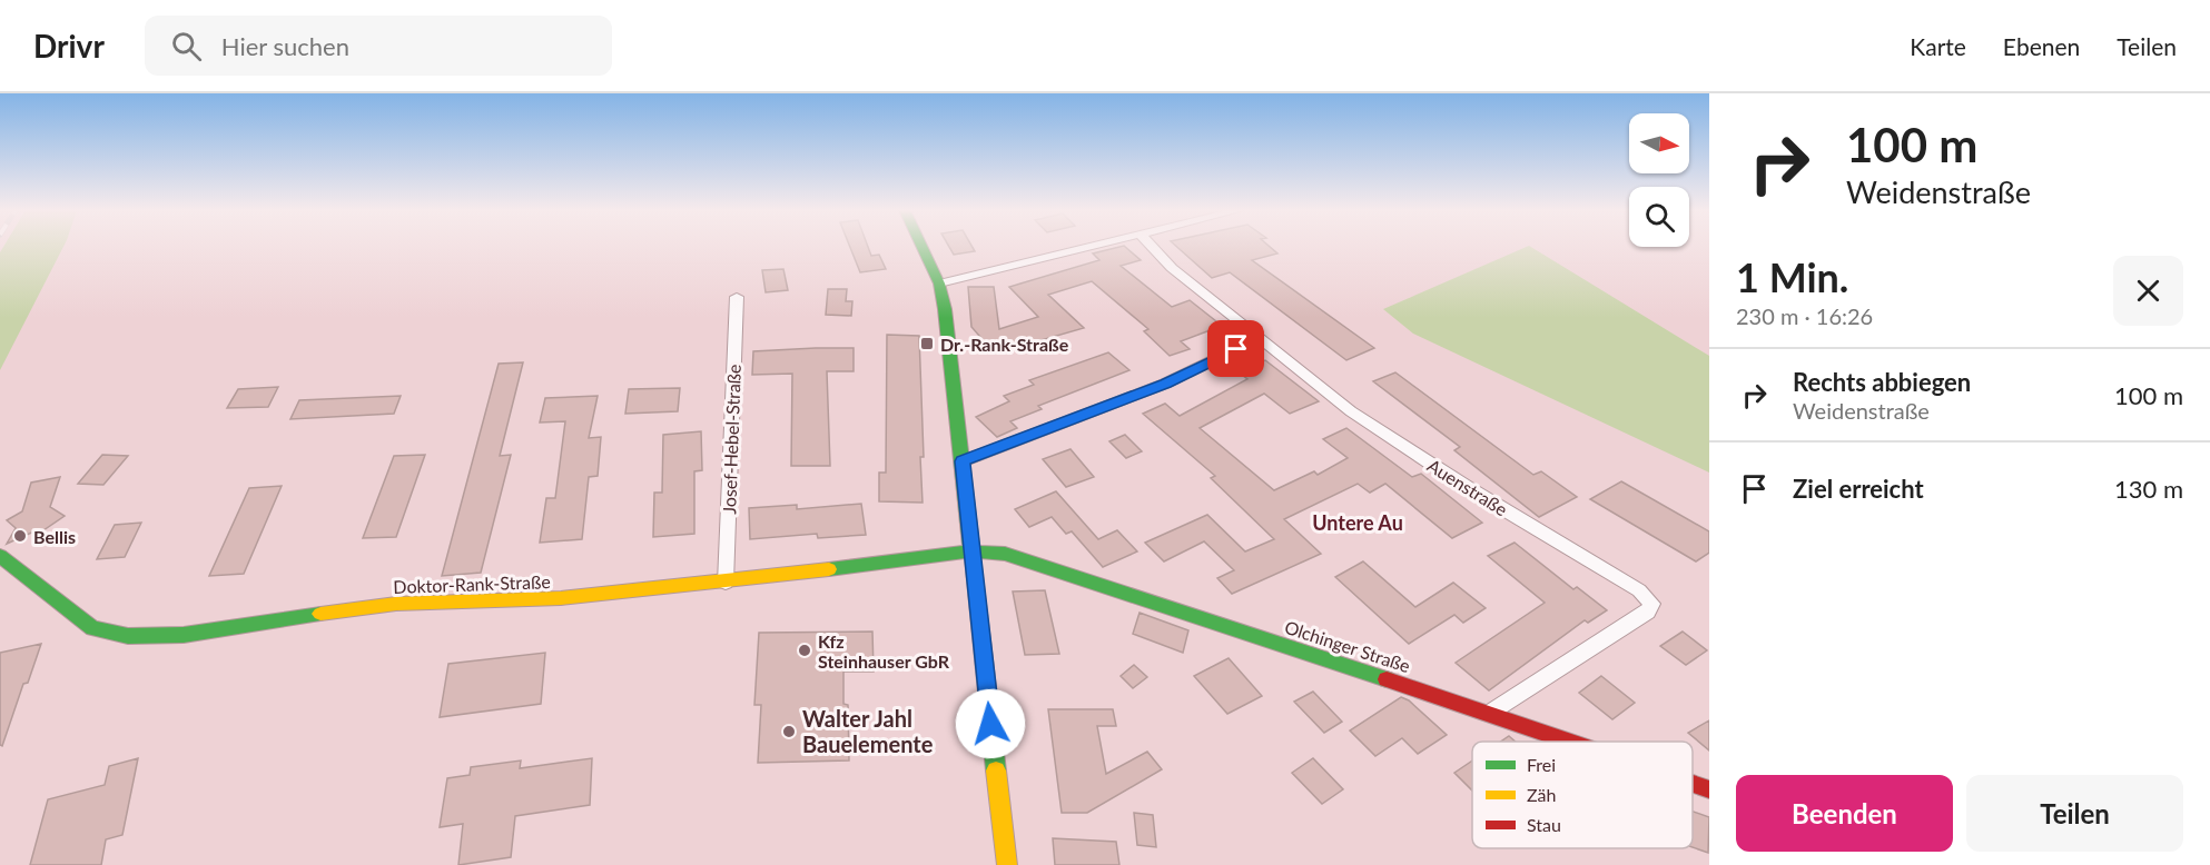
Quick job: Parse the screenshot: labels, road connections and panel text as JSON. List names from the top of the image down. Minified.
{"streets":{"street":["Josef-Hebel-Straße","Auenstraße","Doktor-Rank-Straße","Olchinger Straße"]},"crossings":[["Josef-Hebel-Straße","Doktor-Rank-Straße"],["Auenstraße","Olchinger Straße"],["Doktor-Rank-Straße","Olchinger Straße"]],"districts":["Untere Au"],"places":{"transit":["Dr.-Rank-Straße"],"other":["Bellis","Kfz Steinhauser GbR","Walter Jahl Bauelemente"]},"legend":["Frei","Zäh","Stau"],"north":"right","page":{"header":"Drivr","search":"Hier suchen","nav":["Karte","Ebenen","Teilen"],"turn":["100 m","Weidenstraße"],"heading":["1 Min.","230 m · 16:26"],"list":[{"name":"Rechts abbiegen","note":"Weidenstraße","value":"100 m"},{"name":"Ziel erreicht","value":"130 m"}],"buttons":["Beenden","Teilen"]}}
